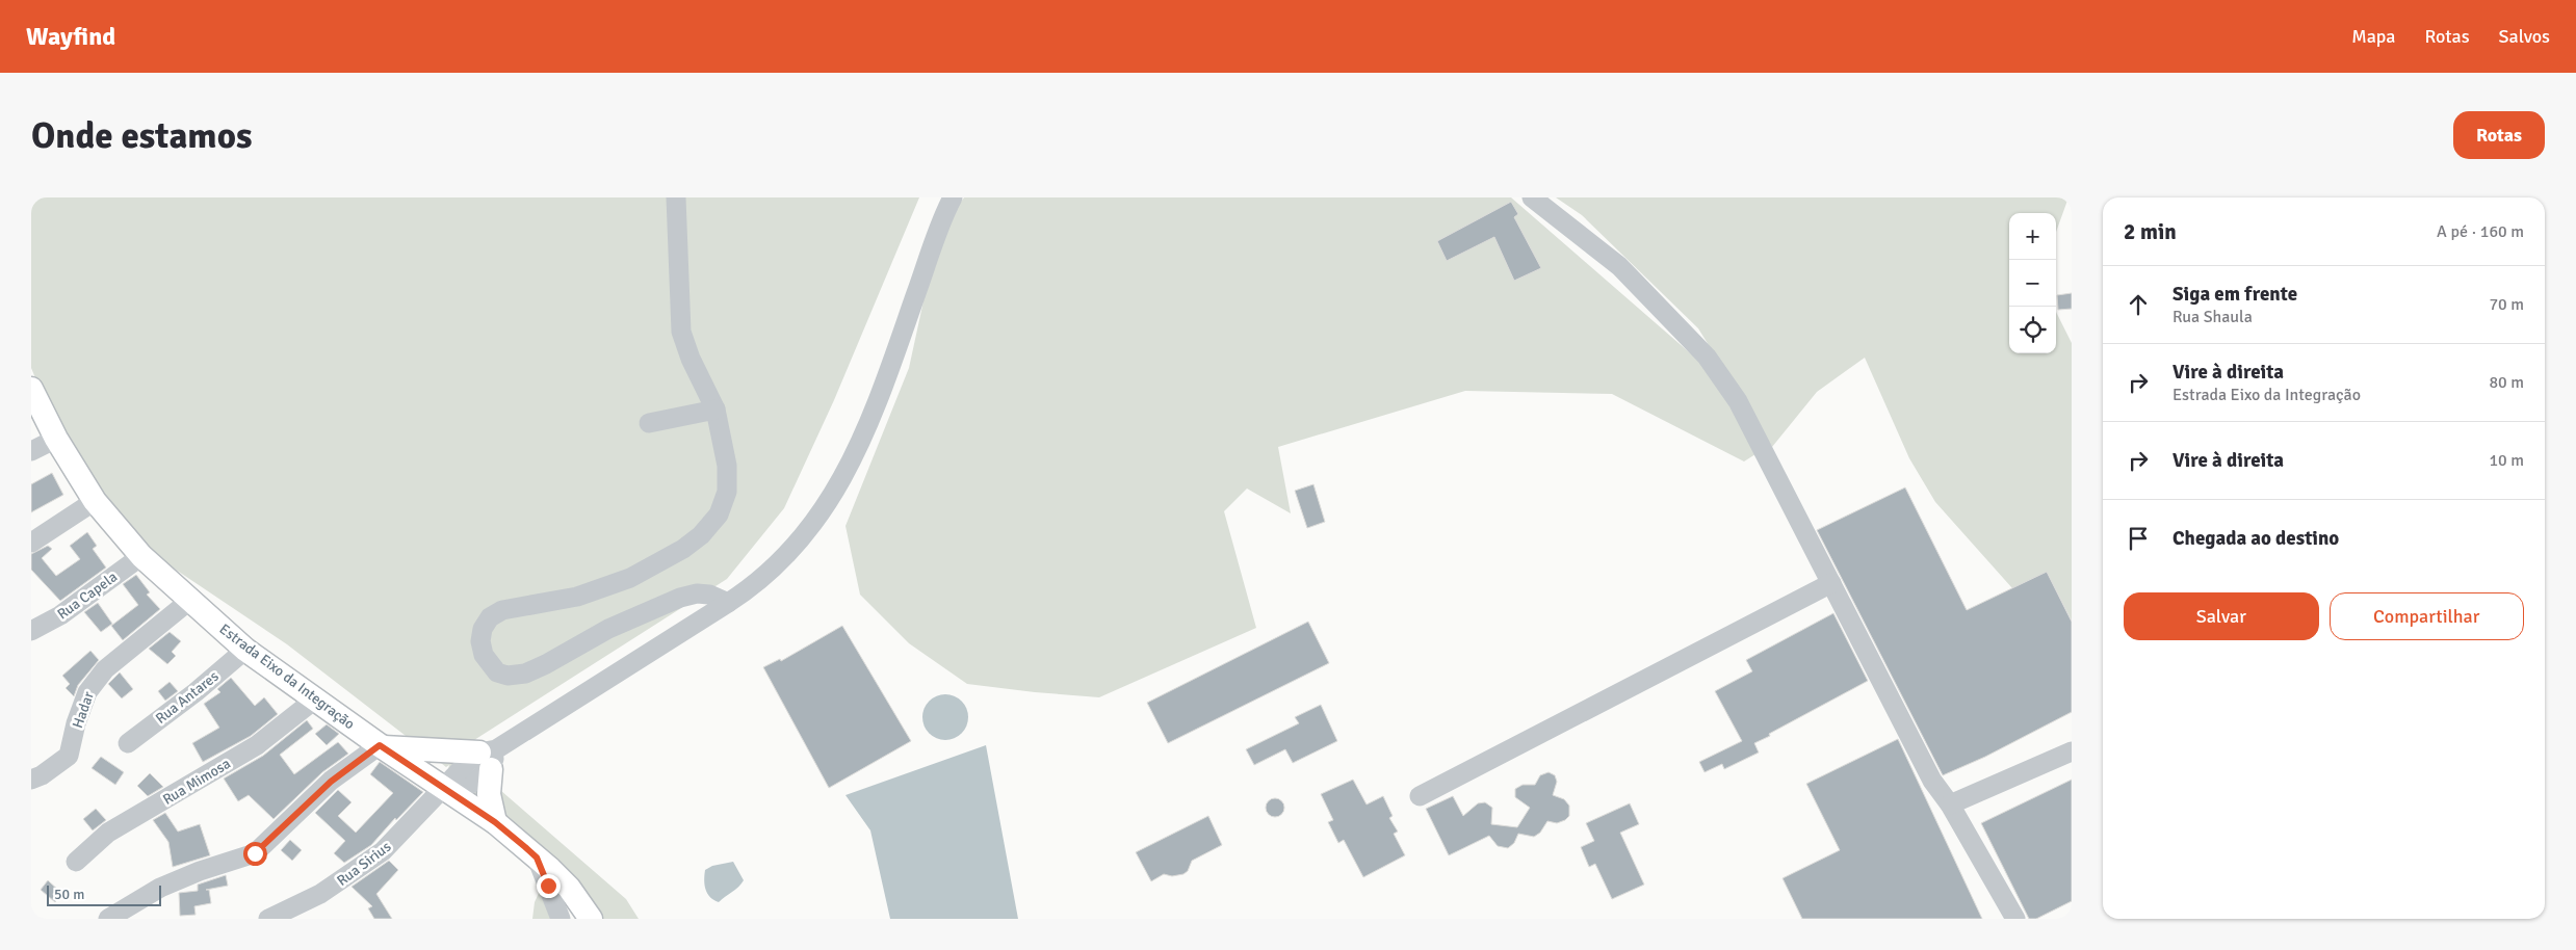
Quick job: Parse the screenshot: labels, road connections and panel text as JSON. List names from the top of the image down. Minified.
{"streets":{"main road":["Estrada Eixo da Integração"],"street":["Rua Capela","Rua Antares","Hadar","Rua Mimosa","Rua Sirius"]},"crossings":[["Rua Capela","Estrada Eixo da Integração"],["Estrada Eixo da Integração","Rua Antares"],["Estrada Eixo da Integração","Hadar"],["Estrada Eixo da Integração","Rua Mimosa"],["Estrada Eixo da Integração","Rua Sirius"]],"scale_bar":"50 m","page":{"header":"Wayfind","nav":["Mapa","Rotas","Salvos"],"buttons":["Rotas",["Salvar","Compartilhar"]],"title":"Onde estamos","heading":["2 min","A pé · 160 m"],"map_buttons":["+","−"],"list":[["Siga em frente","Rua Shaula","70 m"],["Vire à direita","Estrada Eixo da Integração","80 m"],["Vire à direita","10 m"],"Chegada ao destino"],"scale":"50 m"}}
